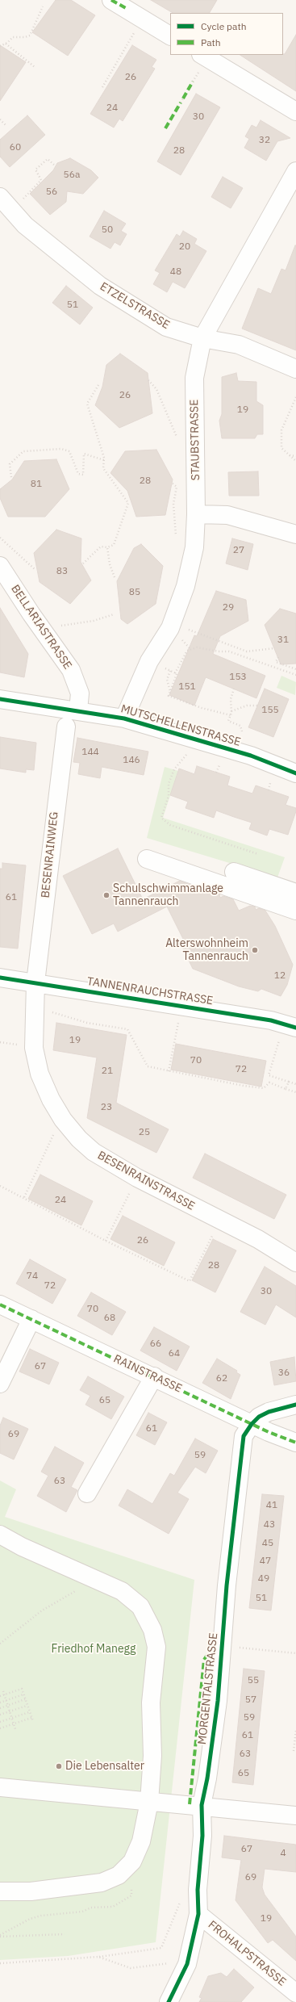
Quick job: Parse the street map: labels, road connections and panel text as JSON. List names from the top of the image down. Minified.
{"streets":{"street":["ETZELSTRASSE","STAUBSTRASSE","BELLARIASTRASSE","MUTSCHELLENSTRASSE","BESENRAINWEG","TANNENRAUCHSTRASSE","BESENRAINSTRASSE","RAINSTRASSE","MORGENTALSTRASSE","FROHALPSTRASSE"]},"crossings":[["ETZELSTRASSE","STAUBSTRASSE"],["STAUBSTRASSE","MUTSCHELLENSTRASSE"],["BELLARIASTRASSE","MUTSCHELLENSTRASSE"],["BESENRAINWEG","TANNENRAUCHSTRASSE"],["BESENRAINWEG","BESENRAINSTRASSE"],["TANNENRAUCHSTRASSE","BESENRAINSTRASSE"],["RAINSTRASSE","MORGENTALSTRASSE"],["MORGENTALSTRASSE","FROHALPSTRASSE"]],"parks":["Friedhof Manegg"],"places":["Schulschwimmanlage Tannenrauch","Alterswohnheim Tannenrauch","Die Lebensalter"],"house_numbers":["26","24","30","32","60","28","56a","56","50","20","48","51","26","19","28","81","27","83","85","29","31","153","151","155","144","146","61","12","19","70","72","21","23","25","24","26","28","74","72","30","70","68","66","64","67","36","62","65","61","69","59","63","41","43","45","47","49","51","55","57","59","61","63","65","67","4","69","19"],"legend":["Cycle path","Path"]}
